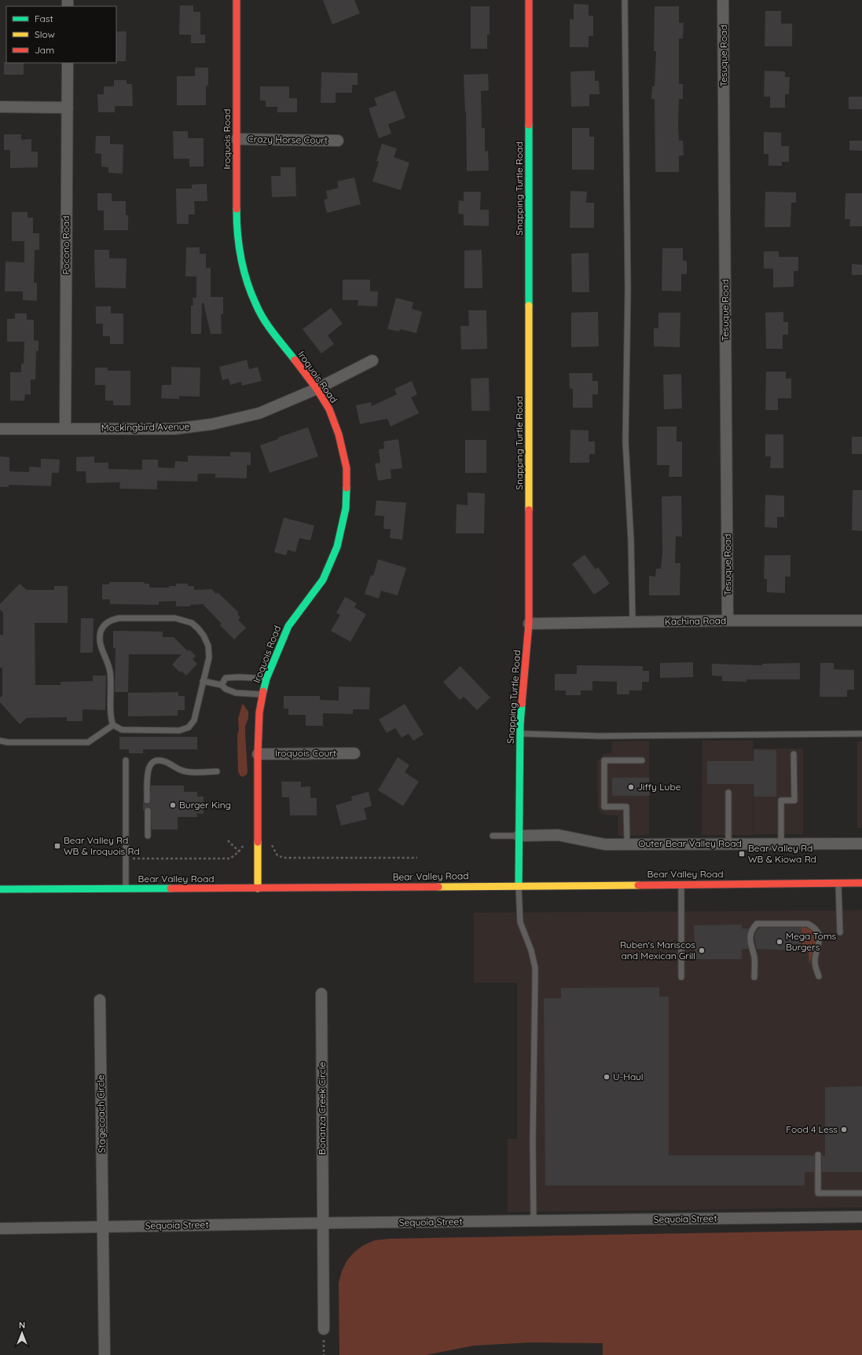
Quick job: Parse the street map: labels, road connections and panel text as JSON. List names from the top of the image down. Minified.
{"streets":{"street":["Tesuque Road","Iroquois Road","Crazy Horse Court","Snapping Turtle Road","Pocono Road","Mockingbird Avenue","Kachina Road","Iroquois Court","Outer Bear Valley Road","Bear Valley Road","Bonanza Creek Circle","Stagecoach Circle","Sequoia Street"]},"crossings":[["Tesuque Road","Kachina Road"],["Iroquois Road","Crazy Horse Court"],["Iroquois Road","Mockingbird Avenue"],["Iroquois Road","Iroquois Court"],["Iroquois Road","Bear Valley Road"],["Snapping Turtle Road","Kachina Road"],["Snapping Turtle Road","Outer Bear Valley Road"],["Snapping Turtle Road","Bear Valley Road"],["Pocono Road","Mockingbird Avenue"],["Bonanza Creek Circle","Sequoia Street"],["Stagecoach Circle","Sequoia Street"]],"places":{"other":["Jiffy Lube","Burger King","Mega Toms Burgers","Ruben's Mariscos and Mexican Grill","U-Haul","Food 4 Less"],"transit":["Bear Valley Rd WB & Iroquois Rd","Bear Valley Rd WB & Kiowa Rd"]},"legend":["Fast","Slow","Jam"],"north":"top"}
